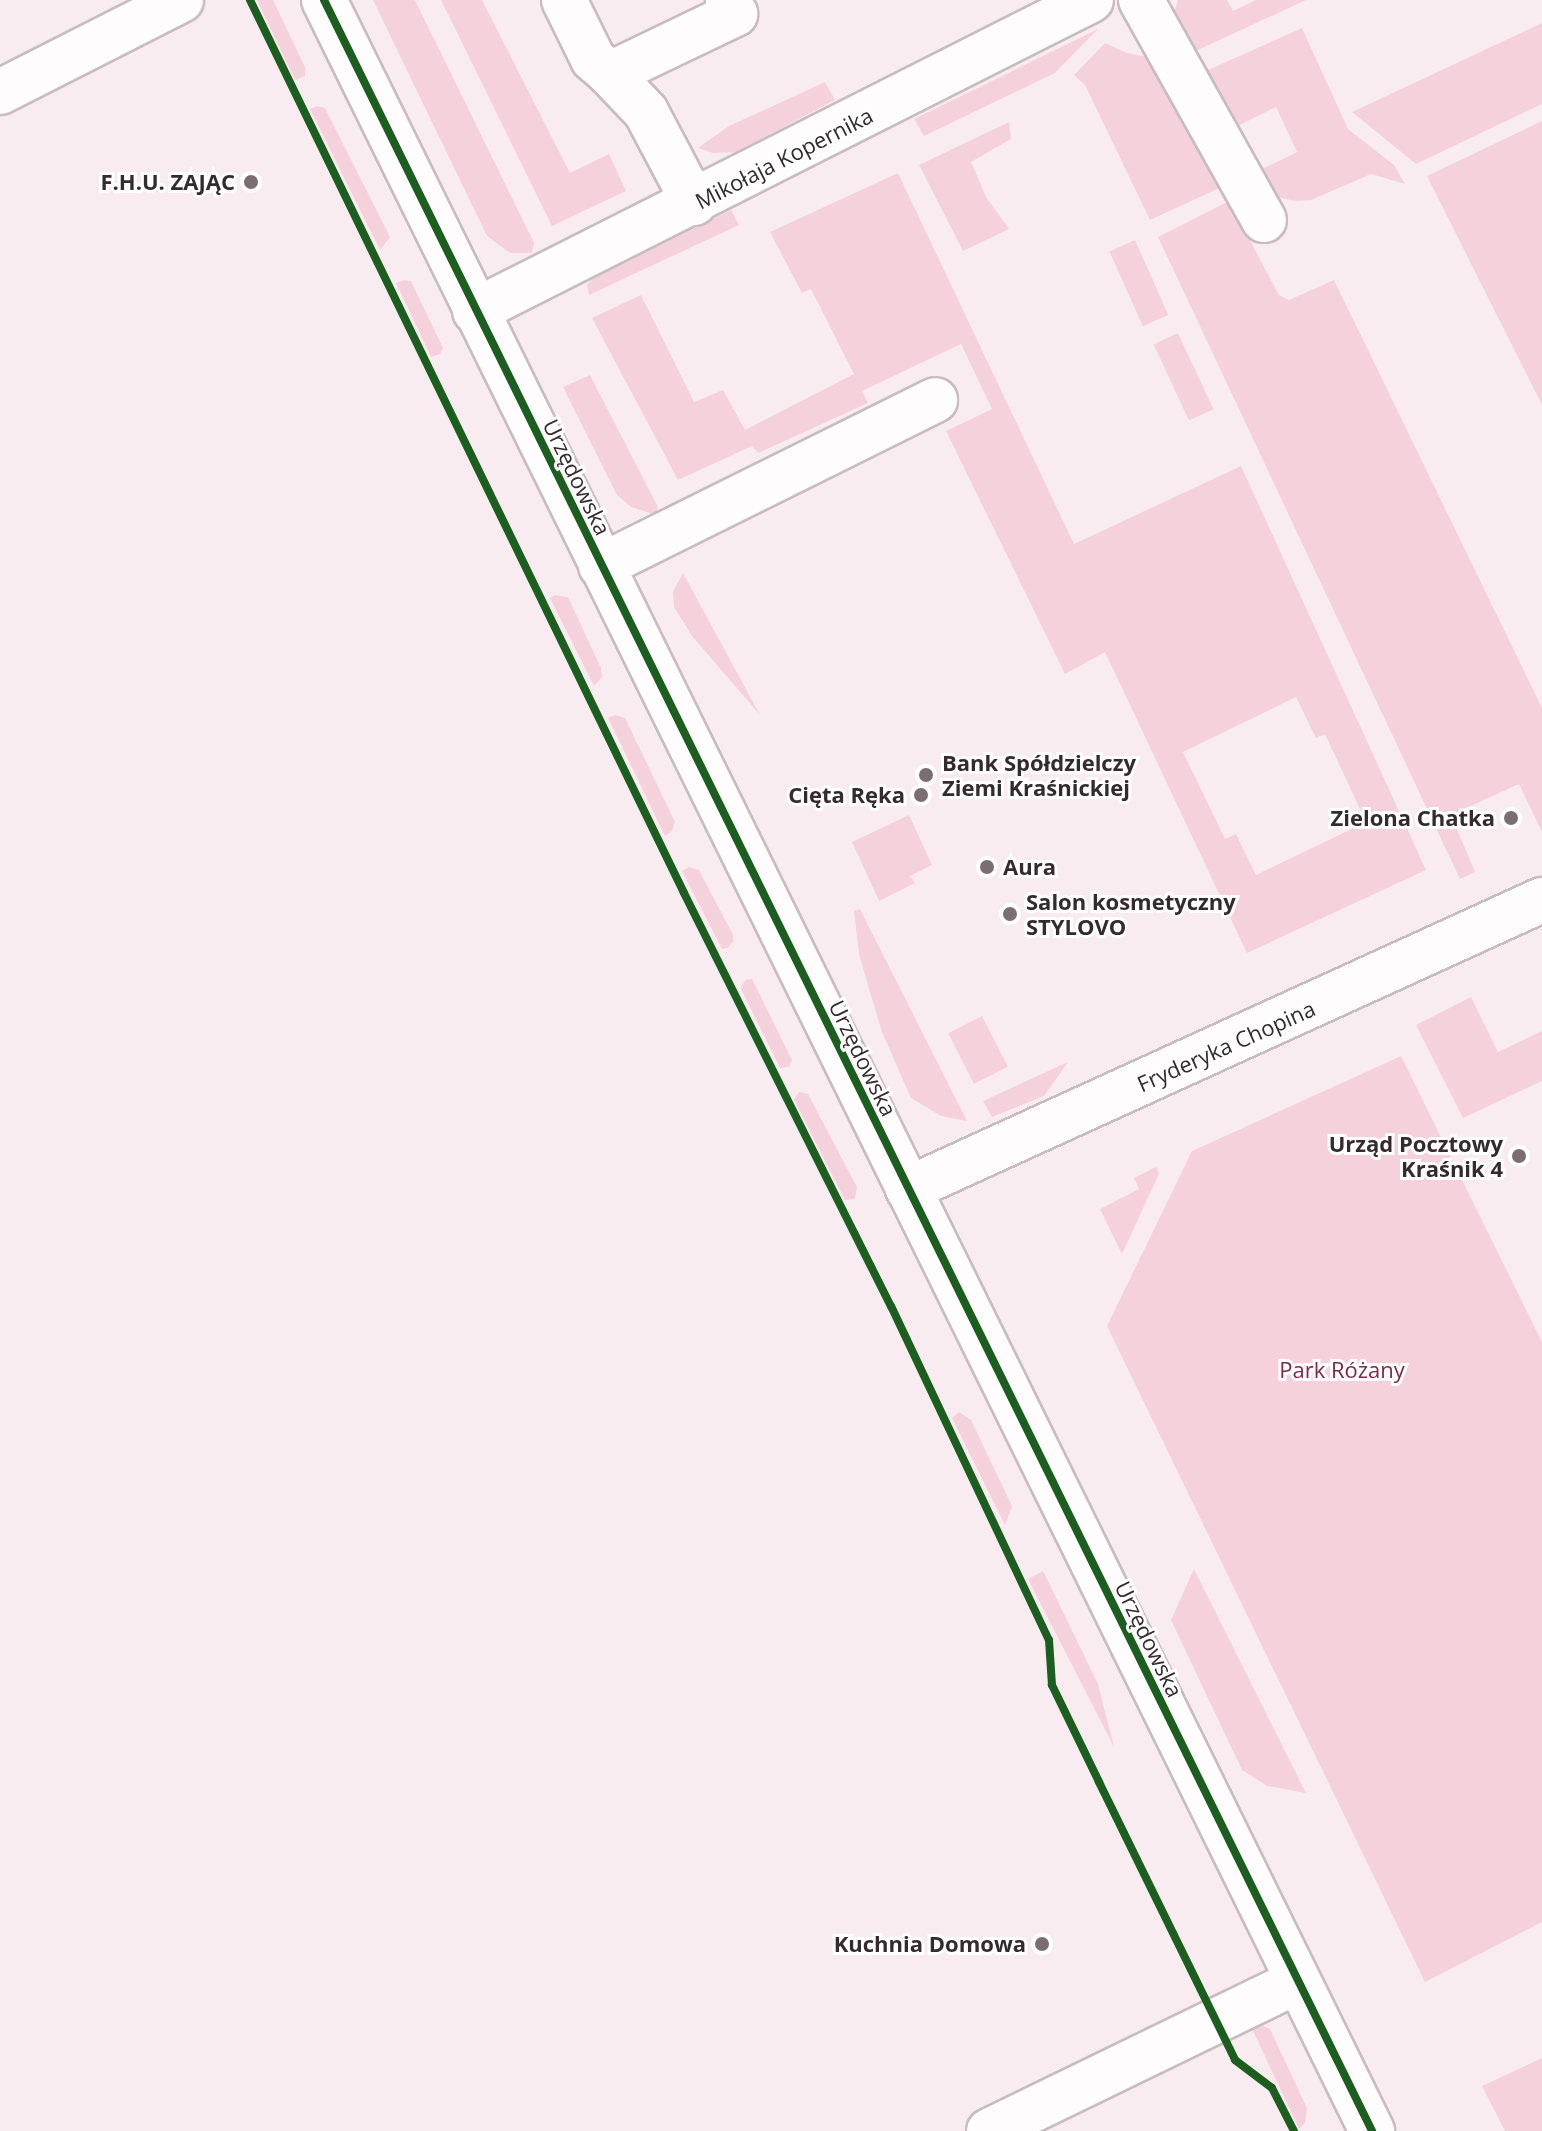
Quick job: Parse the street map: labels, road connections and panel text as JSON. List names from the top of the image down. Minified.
{"streets":{"street":["Mikołaja Kopernika","Urzędowska","Fryderyka Chopina"]},"crossings":[["Mikołaja Kopernika","Urzędowska"],["Urzędowska","Fryderyka Chopina"]],"parks":["Park Różany"],"places":["F.H.U. ZAJĄC","Bank Spółdzielczy Ziemi Kraśnickiej","Cięta Ręka","Zielona Chatka","Aura","Salon kosmetyczny STYLOVO","Urząd Pocztowy Kraśnik 4","Kuchnia Domowa"]}
